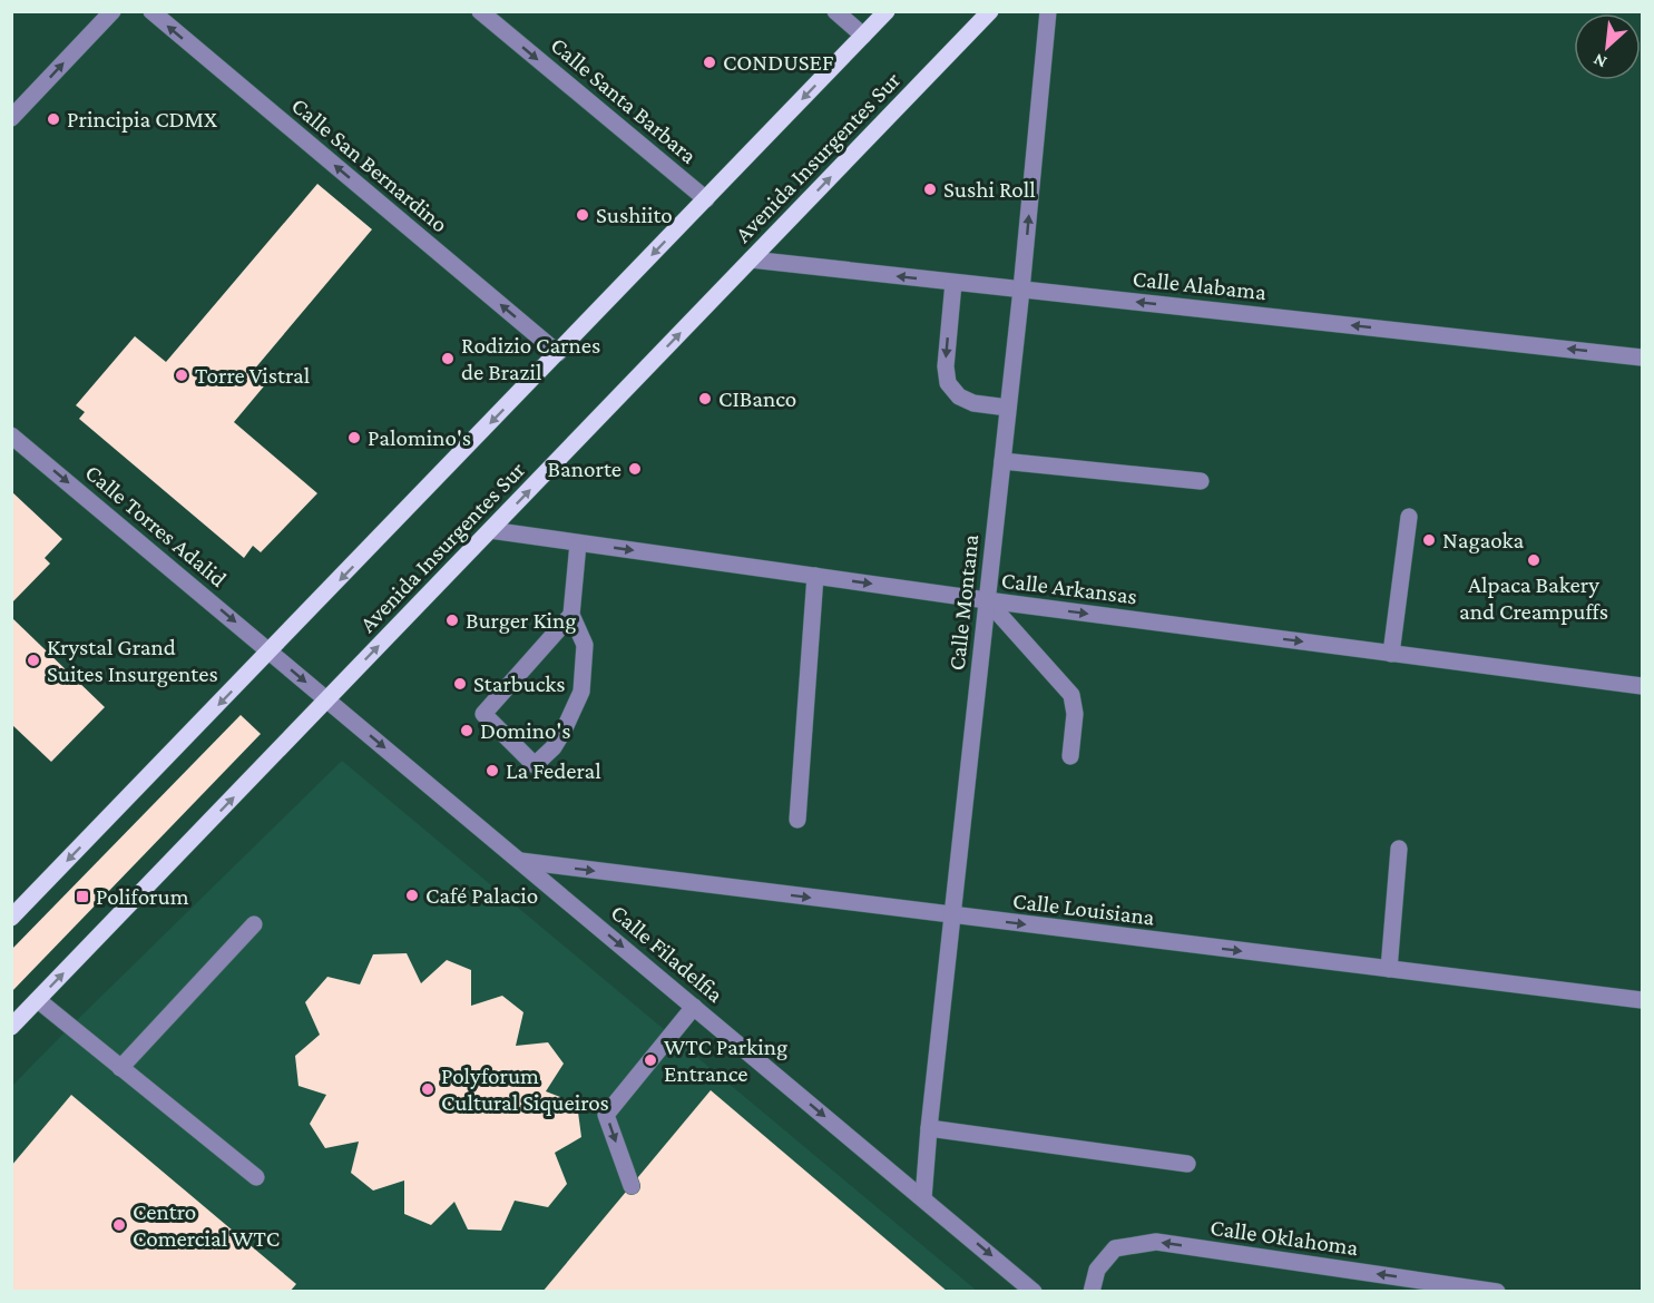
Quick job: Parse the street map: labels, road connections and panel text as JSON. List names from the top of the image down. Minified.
{"streets":{"main road":["Avenida Insurgentes Sur"],"street":["Calle Santa Barbara","Calle San Bernardino","Calle Alabama","Calle Torres Adalid","Calle Arkansas","Calle Montana","Calle Louisiana","Calle Filadelfia","Calle Oklahoma"]},"crossings":[["Avenida Insurgentes Sur","Calle Alabama"],["Avenida Insurgentes Sur","Calle Arkansas"],["Avenida Insurgentes Sur","Calle Filadelfia"],["Calle Alabama","Calle Montana"],["Calle Torres Adalid","Calle Filadelfia"],["Calle Arkansas","Calle Montana"],["Calle Montana","Calle Louisiana"],["Calle Montana","Calle Filadelfia"],["Calle Louisiana","Calle Filadelfia"]],"one_way":["Calle Santa Barbara","Calle San Bernardino","Calle Alabama","Calle Torres Adalid","Calle Arkansas","Calle Louisiana","Calle Filadelfia"],"places":{"other":["CONDUSEF","Principia CDMX","Sushi Roll","Sushiito","Rodizio Carnes de Brazil","Torre Vistral","CIBanco","Palomino's","Banorte","Nagaoka","Alpaca Bakery and Creampuffs","Burger King","Krystal Grand Suites Insurgentes","Starbucks","Domino's","La Federal","Café Palacio","WTC Parking Entrance","Polyforum Cultural Siqueiros","Centro Comercial WTC"],"transit":["Poliforum"]},"north":"bottom left"}
